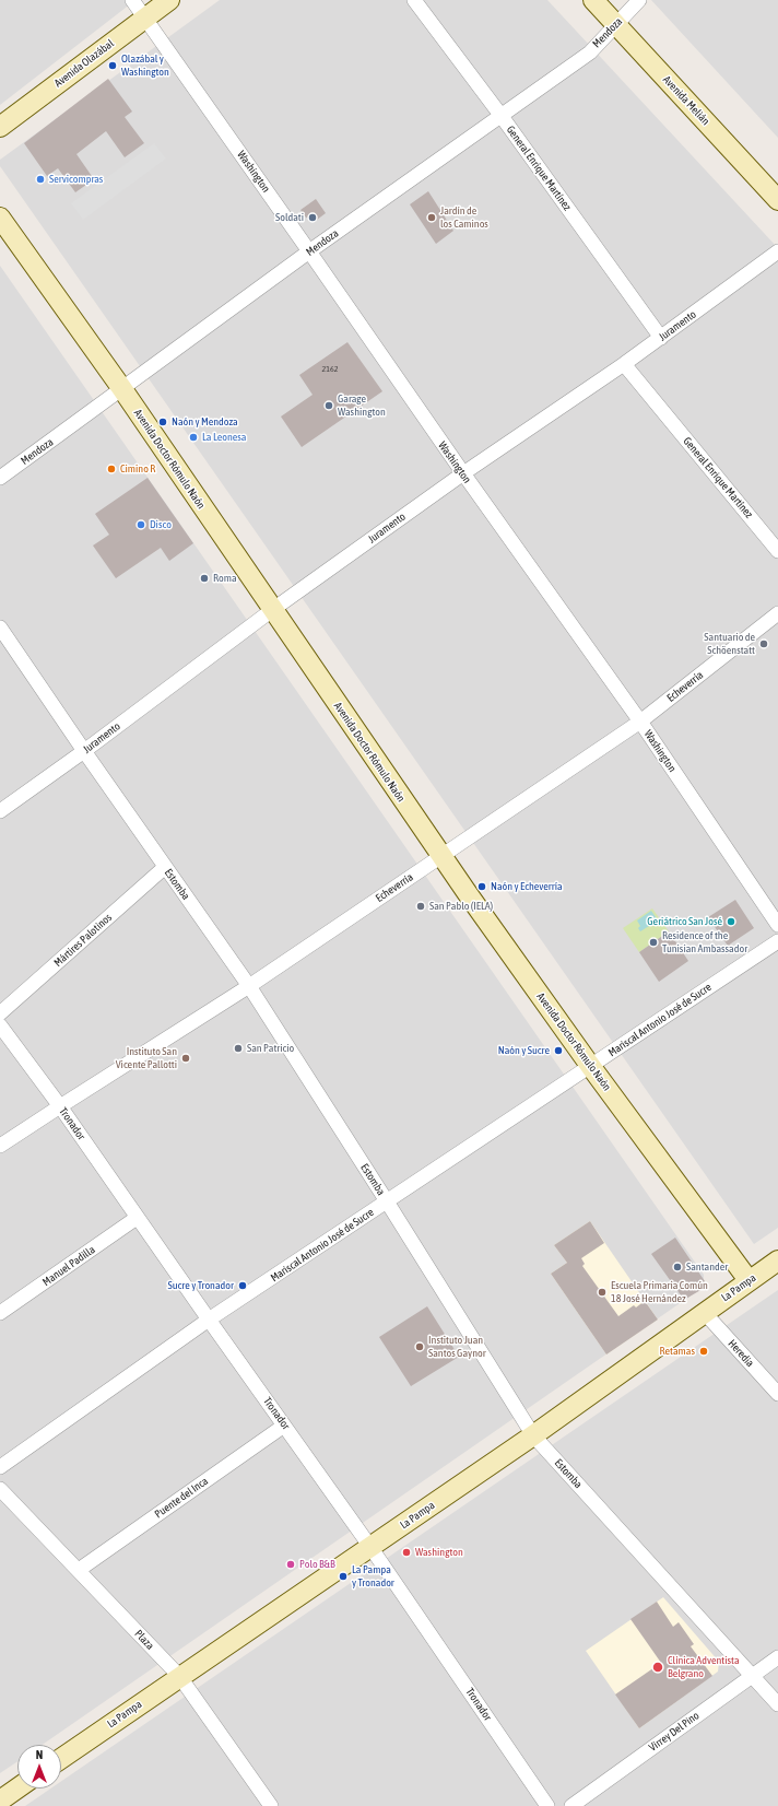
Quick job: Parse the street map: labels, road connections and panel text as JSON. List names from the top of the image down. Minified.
{"streets":{"street":["Mendoza","Avenida Olazábal","Avenida Melián","General Enrique Martínez","Washington","Juramento","Avenida Doctor Rómulo Naón","Echeverría","Estomba","Mártires Palotinos","Mariscal Antonio José de Sucre","Tronador","Manuel Padilla","La Pampa","Heredia","Puente del Inca","Plaza","Virrey Del Pino"]},"crossings":[["Mendoza","Avenida Melián"],["Mendoza","General Enrique Martínez"],["Mendoza","Washington"],["Mendoza","Avenida Doctor Rómulo Naón"],["Avenida Olazábal","Washington"],["General Enrique Martínez","Juramento"],["Washington","Juramento"],["Washington","Echeverría"],["Juramento","Avenida Doctor Rómulo Naón"],["Juramento","Estomba"],["Avenida Doctor Rómulo Naón","Echeverría"],["Avenida Doctor Rómulo Naón","Mariscal Antonio José de Sucre"],["Avenida Doctor Rómulo Naón","La Pampa"],["Echeverría","Estomba"],["Echeverría","Tronador"],["Estomba","Mártires Palotinos"],["Estomba","Mariscal Antonio José de Sucre"],["Estomba","La Pampa"],["Estomba","Virrey Del Pino"],["Mariscal Antonio José de Sucre","Tronador"],["Tronador","Manuel Padilla"],["Tronador","La Pampa"],["Tronador","Puente del Inca"],["La Pampa","Heredia"],["La Pampa","Plaza"],["Puente del Inca","Plaza"]],"places":["Olazábal y Washington","Servicompras","Soldati","Jardín de los Caminos","Garage Washington","Naón y Mendoza","La Leonesa","Cimino R","Disco","Roma","Santuario de Schöenstatt","Naón y Echeverría","San Pablo (IELA)","Geriátrico San José","Residence of the Tunisian Ambassador","San Patricio","Naón y Sucre","Instituto San Vicente Pallotti","Santander","Sucre y Tronador","Escuela Primaria Común 18 José Hernández","Instituto Juan Santos Gaynor","Retamas","Washington","Polo B&B","La Pampa y Tronador","Clínica Adventista Belgrano"],"house_numbers":["2162"],"north":"top"}
